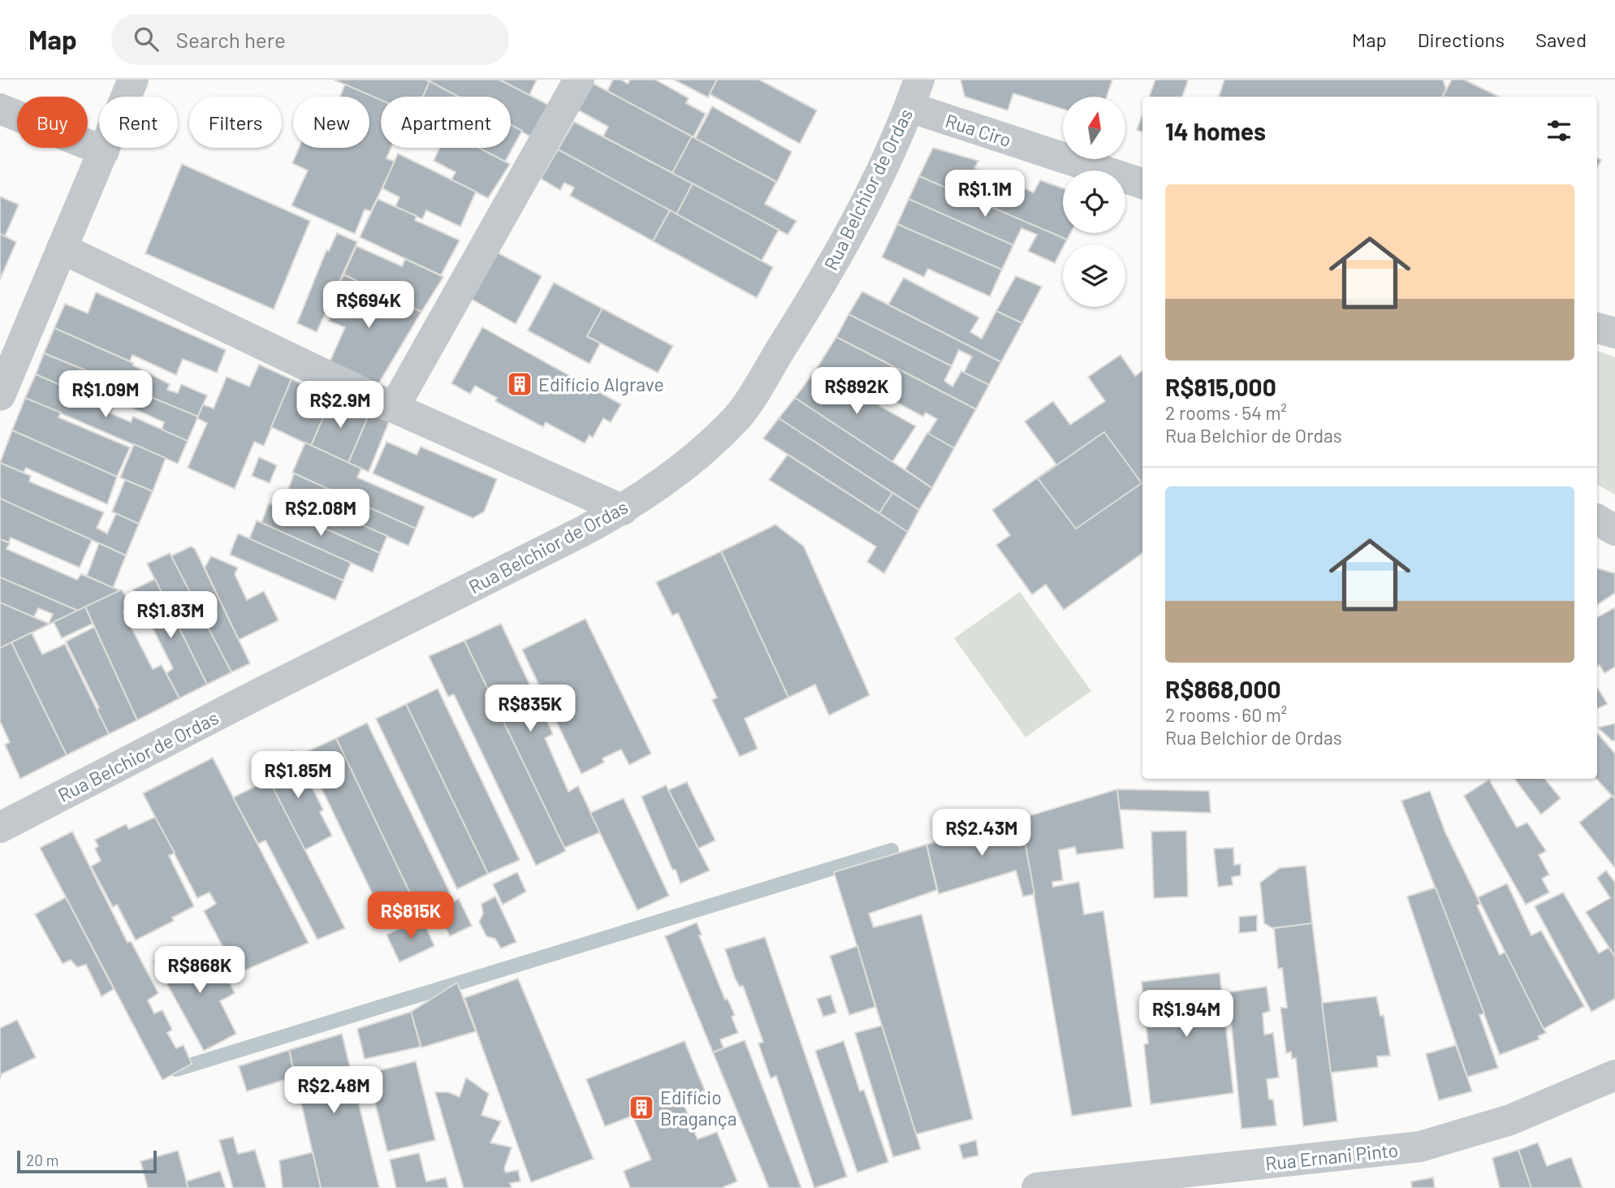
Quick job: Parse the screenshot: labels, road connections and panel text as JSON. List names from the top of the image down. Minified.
{"streets":{"street":["Rua Ciro","Rua Belchior de Ordas","Rua Ernani Pinto"]},"crossings":[["Rua Ciro","Rua Belchior de Ordas"]],"places":{"building":["Edifício Algrave","Edifício Bragança"]},"scale_bar":"20 m","north":"top","page":{"header":"Map","search":"Search here","nav":["Map","Directions","Saved"],"chip":["Buy","Rent","Filters","New","Apartment"],"heading":"14 homes","list":[{"name":"R$815,000","note":"2 rooms · 54 m² · Rua Belchior de Ordas"},{"name":"R$868,000","note":"2 rooms · 60 m² · Rua Belchior de Ordas"}],"price":["R$1.1M","R$694K","R$892K","R$1.09M","R$2.9M","R$2.08M","R$1.83M","R$835K","R$1.85M","R$2.43M","R$815K","R$868K","R$1.94M","R$2.48M"],"scale":"20 m"}}
